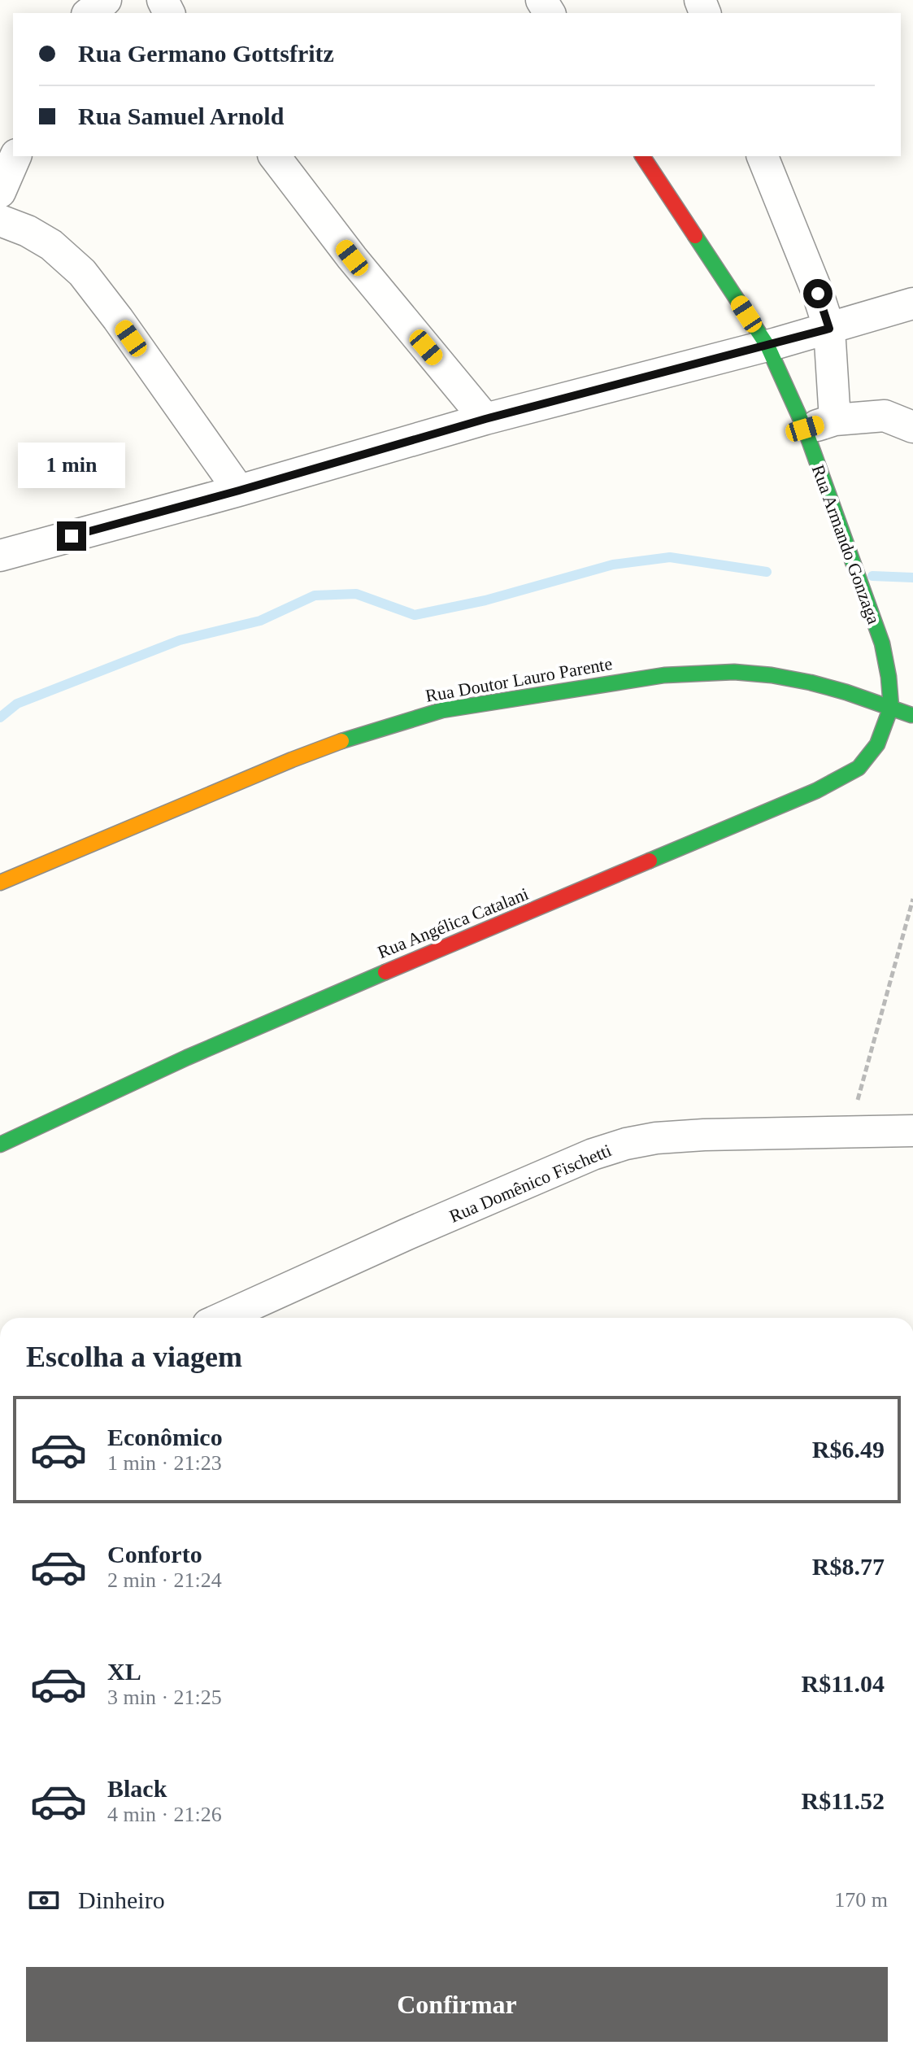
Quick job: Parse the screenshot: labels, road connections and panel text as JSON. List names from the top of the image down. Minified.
{"streets":{"street":["Rua Armando Gonzaga","Rua Doutor Lauro Parente","Rua Angélica Catalani","Rua Domênico Fischetti"]},"crossings":[["Rua Armando Gonzaga","Rua Doutor Lauro Parente"],["Rua Armando Gonzaga","Rua Angélica Catalani"],["Rua Doutor Lauro Parente","Rua Angélica Catalani"]],"page":{"banner":["Rua Germano Gottsfritz","Rua Samuel Arnold"],"bubble":"1 min","heading":"Escolha a viagem","list":[{"name":"Econômico","note":"1 min · 21:23","value":"R$6.49"},{"name":"Conforto","note":"2 min · 21:24","value":"R$8.77"},{"name":"XL","note":"3 min · 21:25","value":"R$11.04"},{"name":"Black","note":"4 min · 21:26","value":"R$11.52"}],"pay":["Dinheiro","170 m"],"buttons":"Confirmar"}}
